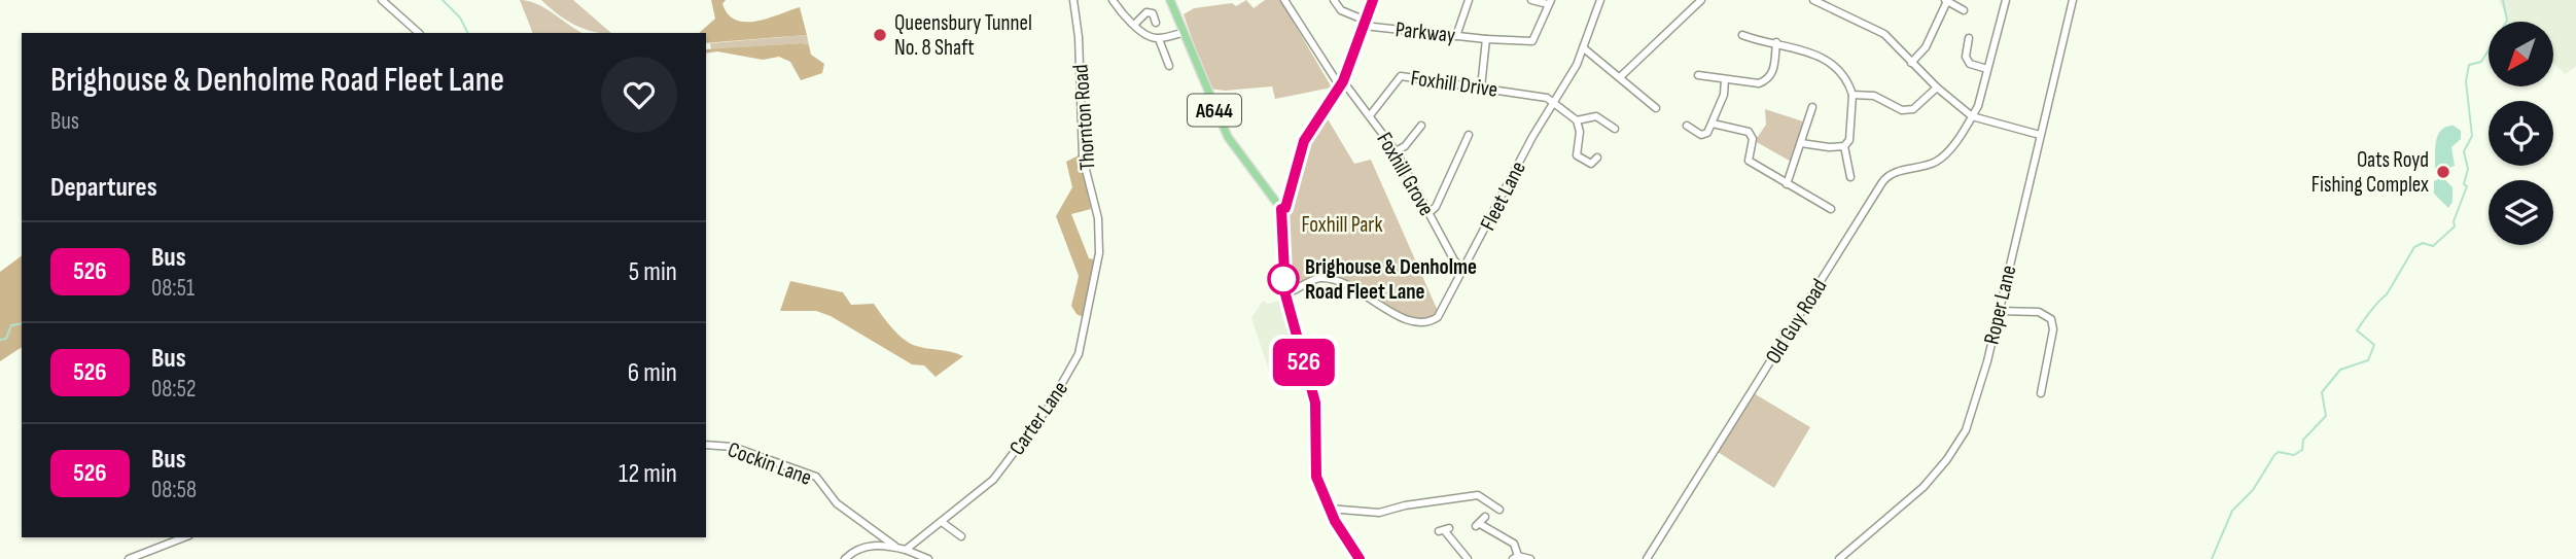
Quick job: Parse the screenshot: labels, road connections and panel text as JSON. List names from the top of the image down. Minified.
{"streets":{"main road":["A644"],"street":["Parkway","Foxhill Drive","Thornton Road","Foxhill Grove","Fleet Lane","Roper Lane","Old Guy Road","Carter Lane","Cockin Lane"]},"crossings":[["Foxhill Drive","Foxhill Grove"],["Foxhill Drive","Fleet Lane"],["Thornton Road","Carter Lane"],["Foxhill Grove","Fleet Lane"]],"parks":["Foxhill Park"],"places":["Queensbury Tunnel No. 8 Shaft","Oats Royd Fishing Complex","Brighouse & Denholme Road Fleet Lane"],"lines":["bus line 526"],"north":"bottom left","page":{"on_map":"526","heading":[["Brighouse & Denholme Road Fleet Lane","Bus"],"Departures"],"list":[{"mark":"526","name":"Bus","note":"08:51","value":"5 min"},{"mark":"526","name":"Bus","note":"08:52","value":"6 min"},{"mark":"526","name":"Bus","note":"08:58","value":"12 min"}]}}
